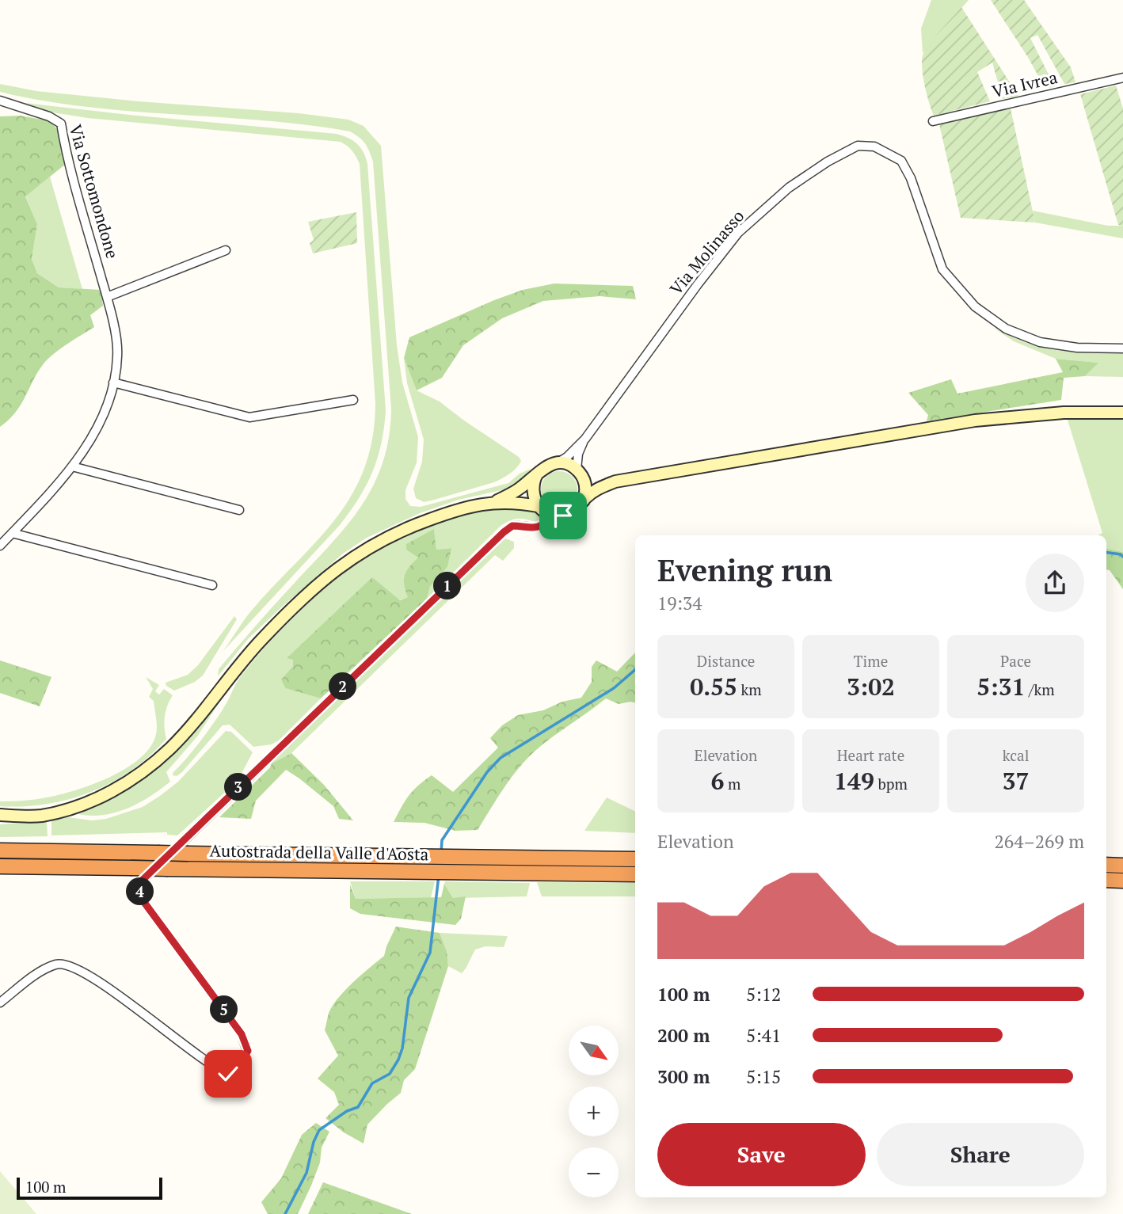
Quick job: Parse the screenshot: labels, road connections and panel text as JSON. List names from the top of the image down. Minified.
{"streets":{"highway":["Autostrada della Valle d'Aosta"],"street":["Via Ivrea","Via Sottomondone","Via Molinasso"]},"scale_bar":"100 m","north":"bottom right","page":{"heading":["Evening run","19:34"],"pins":["1","2","3","4","5"],"stats":[["Distance","0.55 km"],["Time","3:02"],["Pace","5:31 /km"],["Elevation","6 m"],["Heart rate","149 bpm"],["kcal","37"]],"chart":["Elevation","264–269 m"],"list":[{"name":"100 m","note":"5:12"},{"name":"200 m","note":"5:41"},{"name":"300 m","note":"5:15"}],"map_buttons":["+","−"],"buttons":["Save","Share"],"scale":"100 m"}}
